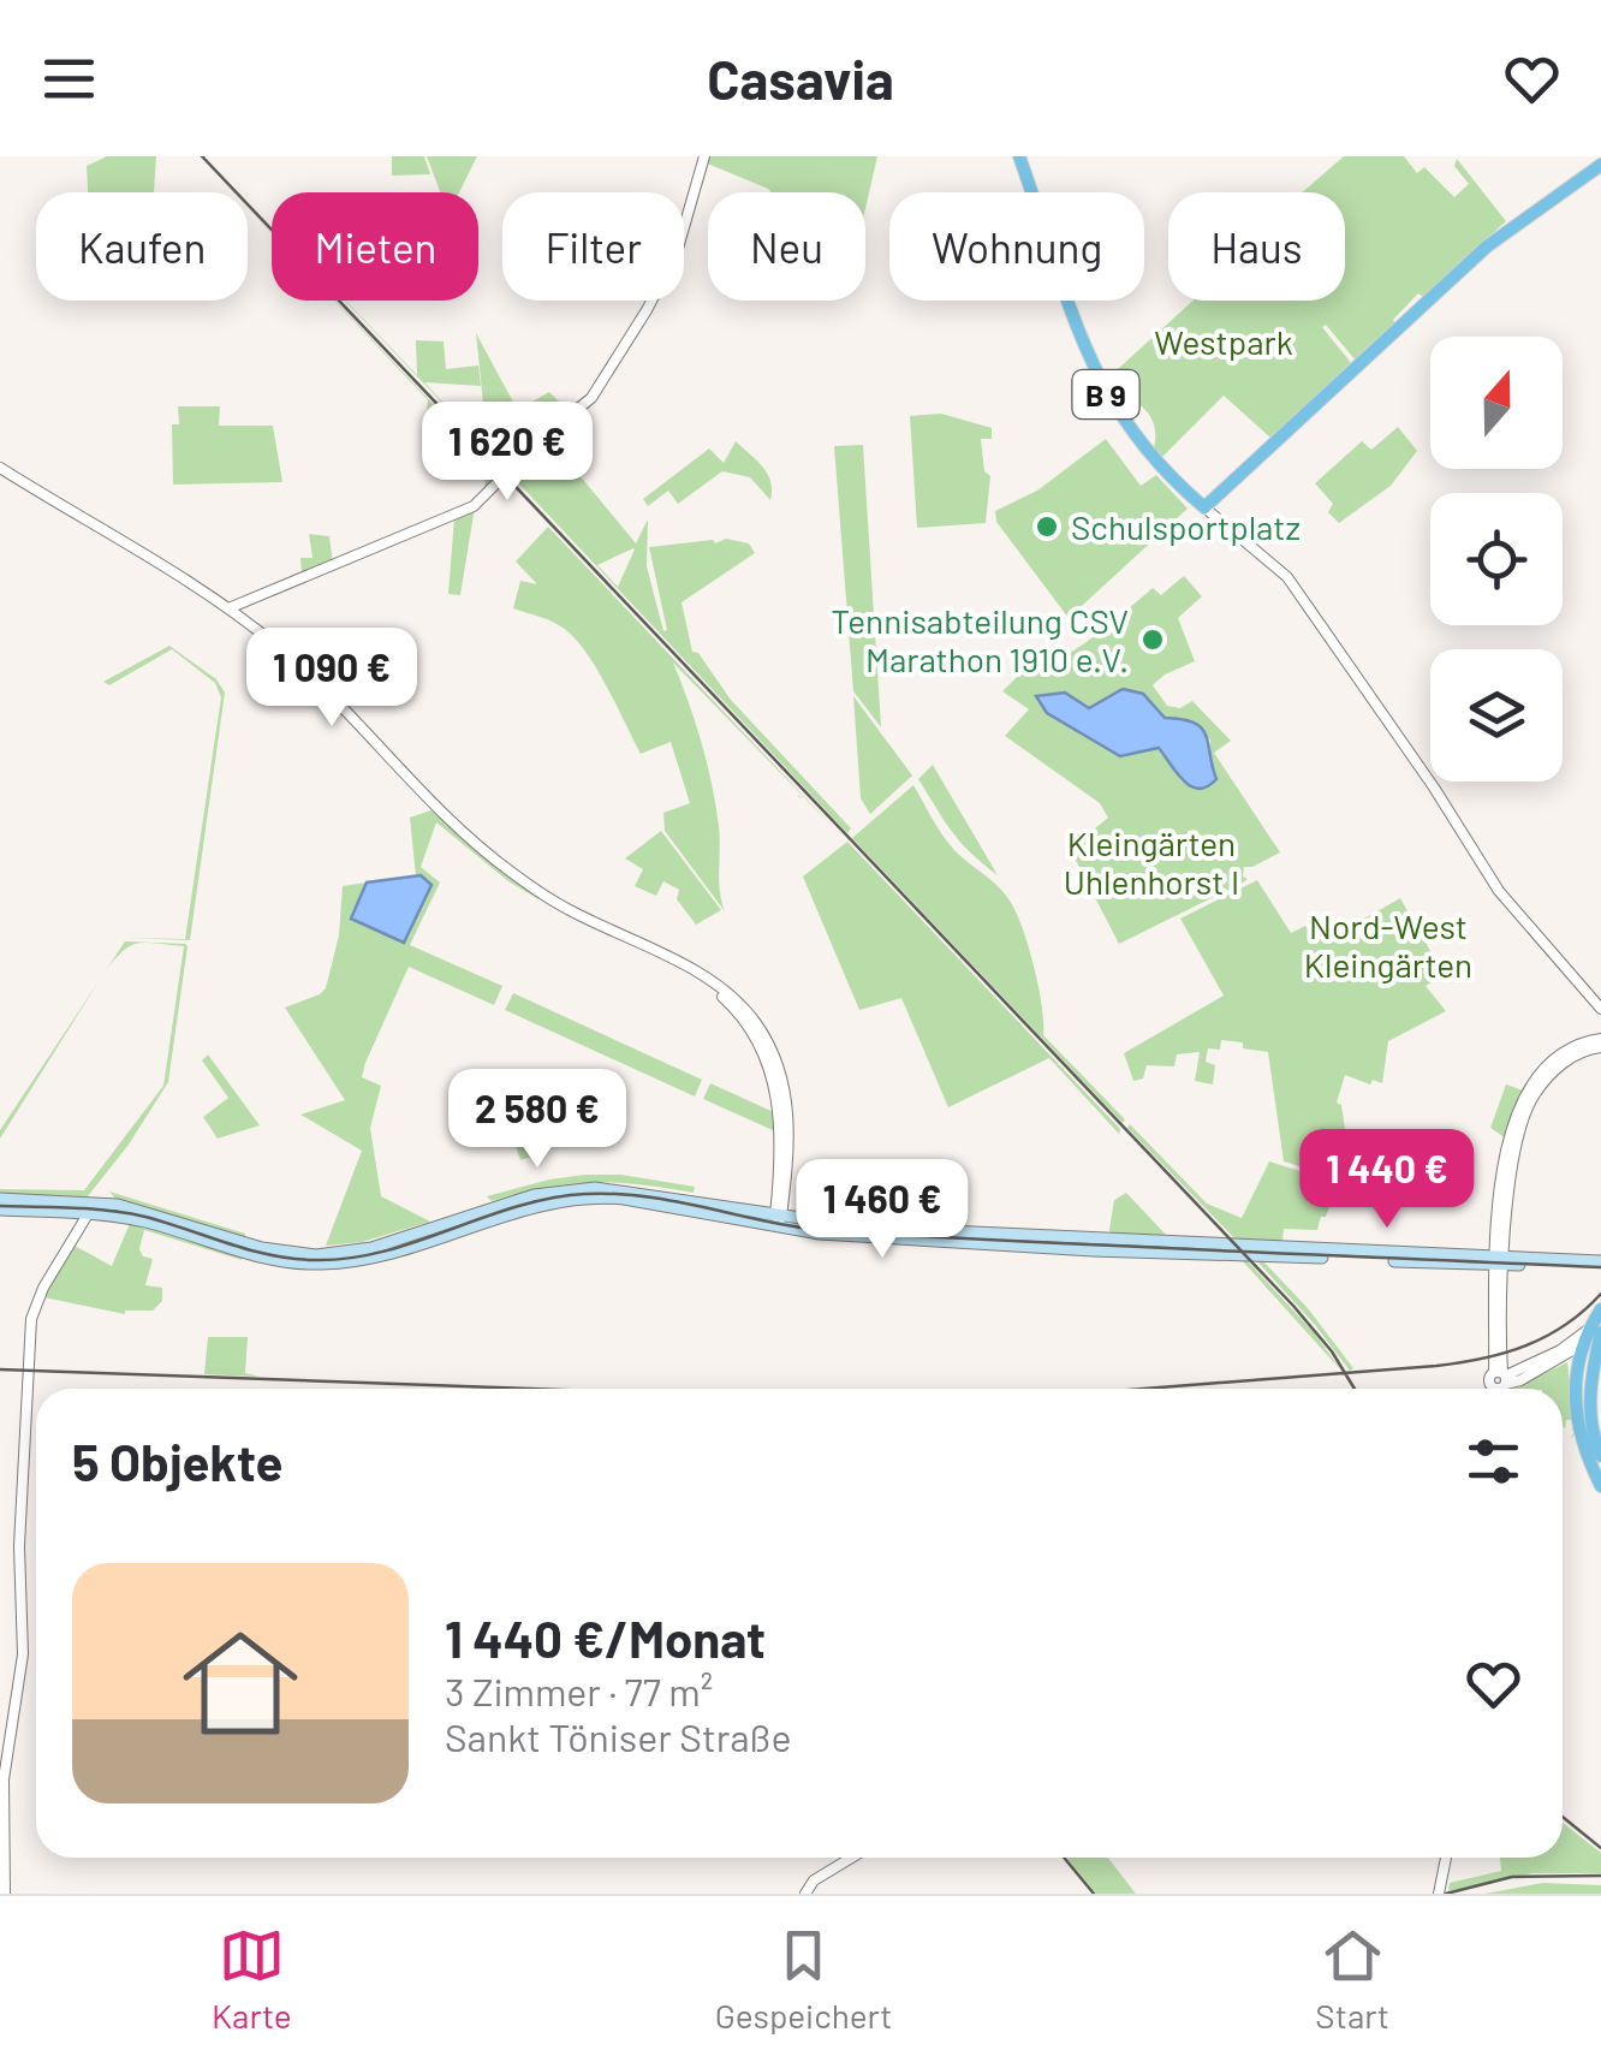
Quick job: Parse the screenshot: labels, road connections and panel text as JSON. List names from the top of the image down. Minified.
{"streets":{"main road":["B 9"]},"parks":["Westpark","Kleingärten Uhlenhorst I","Nord-West Kleingärten"],"places":["Schulsportplatz","Tennisabteilung CSV Marathon 1910 e.V."],"north":"top","page":{"header":"Casavia","chip":["Kaufen","Mieten","Filter","Neu","Wohnung","Haus"],"price":["1 620 €","1 090 €","2 580 €","1 440 €","1 460 €"],"heading":"5 Objekte","list":[{"name":"1 440 €/Monat","note":"3 Zimmer · 77 m² · Sankt Töniser Straße"}],"tabs":["Karte","Gespeichert","Start"]}}
